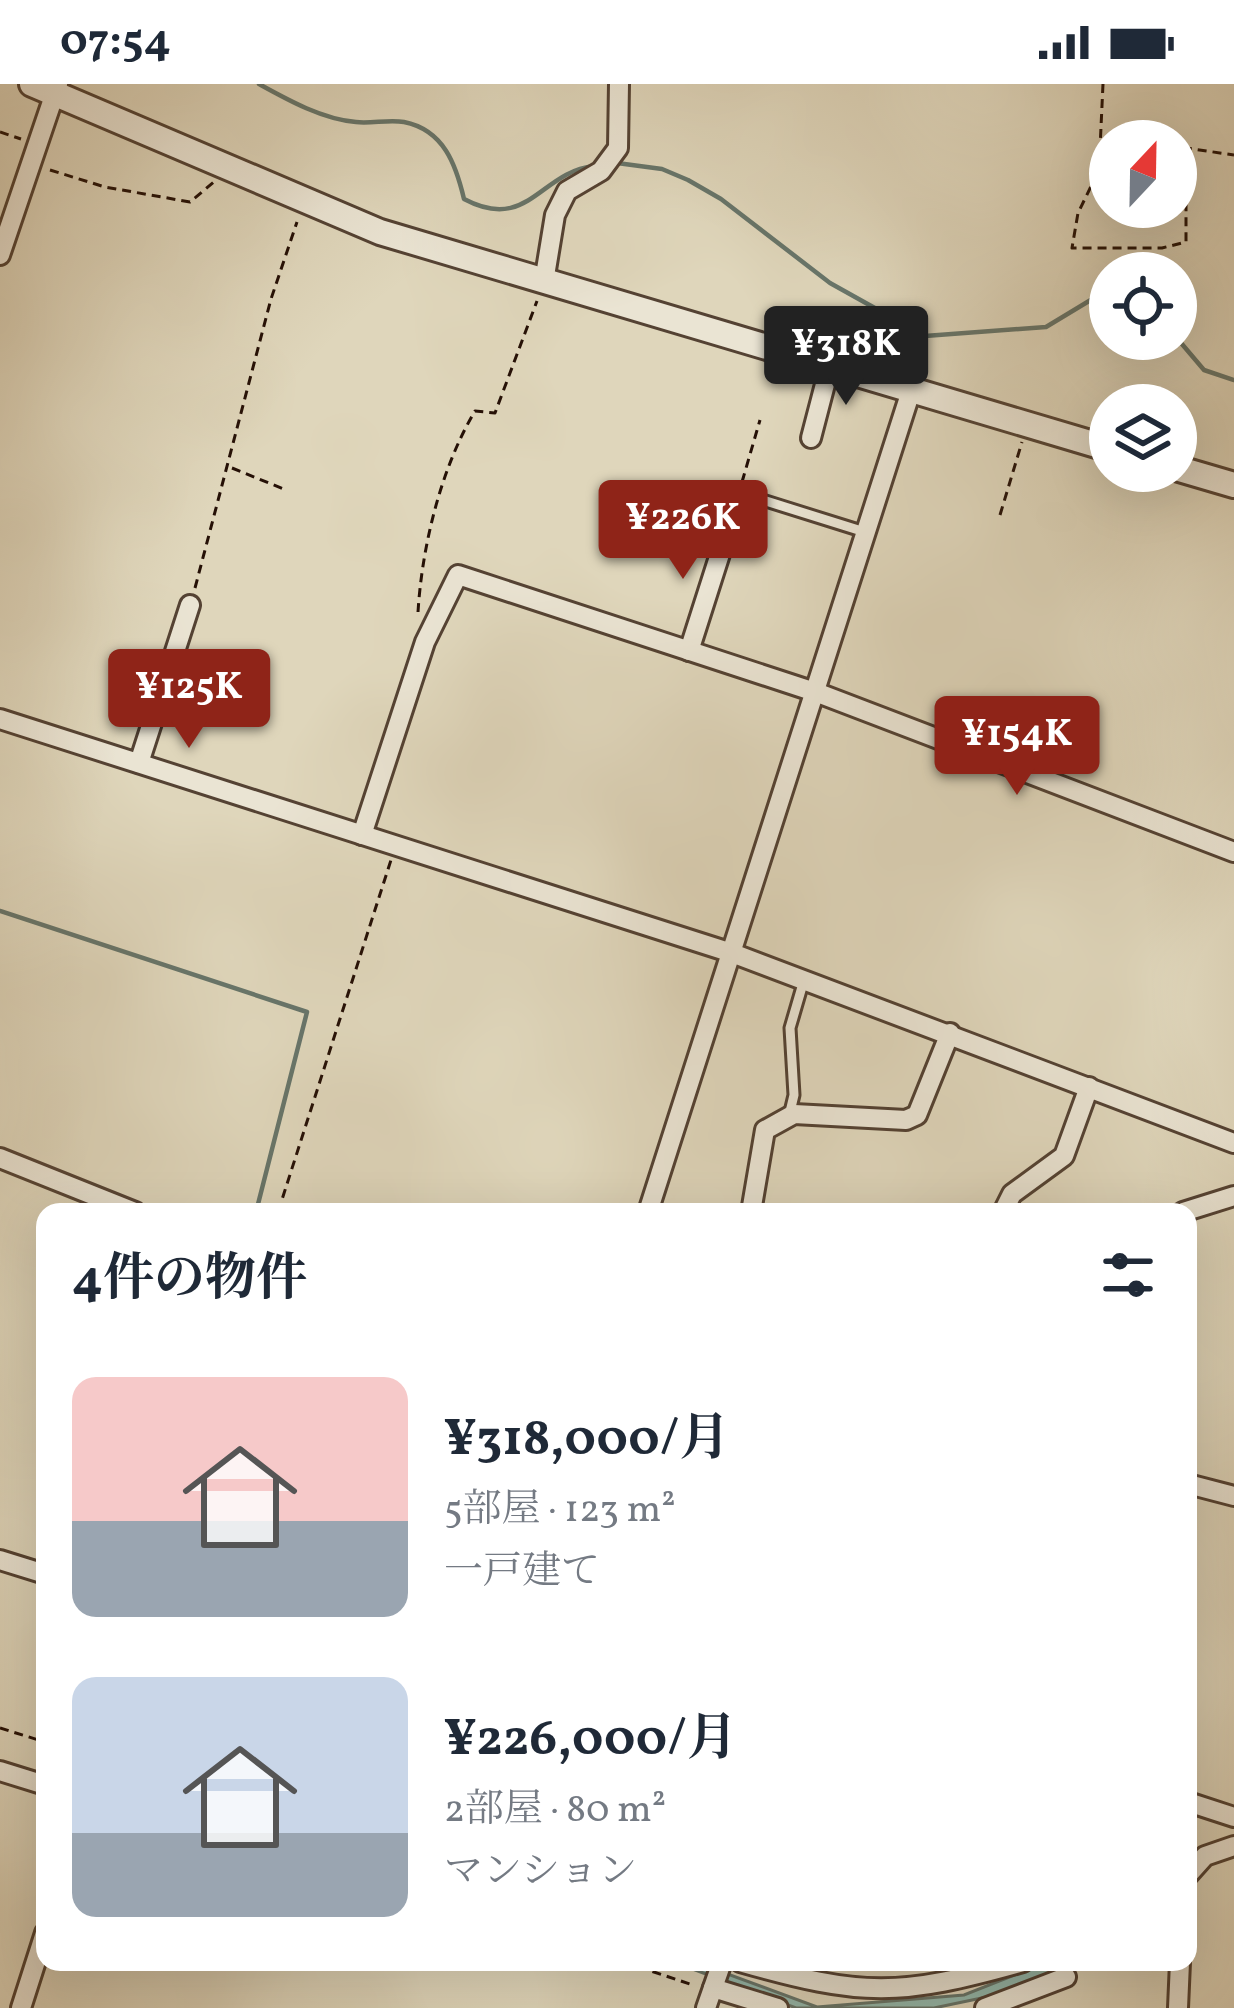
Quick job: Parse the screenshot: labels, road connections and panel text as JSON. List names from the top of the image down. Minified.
{"north":"top","page":{"status":"07:54","price":["¥318K","¥226K","¥125K","¥154K"],"heading":"4件の物件","list":[{"name":"¥318,000/月","note":"5部屋 · 123 m² · 一戸建て"},{"name":"¥226,000/月","note":"2部屋 · 80 m² · マンション"}]}}
